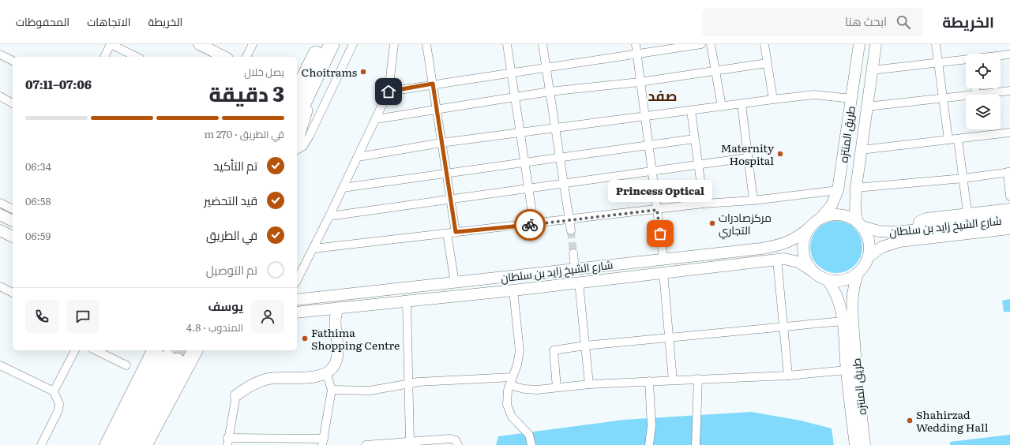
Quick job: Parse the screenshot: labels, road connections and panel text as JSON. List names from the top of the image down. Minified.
{"streets":{"main road":["طريق المنتزه","شارع الشيخ زايد بن سلطان"]},"crossings":[["طريق المنتزه","شارع الشيخ زايد بن سلطان"]],"districts":["صفد"],"places":["Choitrams","Maternity Hospital","مركزصادرات التجاري","Princess Optical","Fathima Shopping Centre","Shahirzad Wedding Hall"],"page":{"header":"الخريطة","search":"ابحث هنا","nav":["الخريطة","الاتجاهات","المحفوظات"],"heading":["3 دقيقة","يصل خلال","07:06–07:11"],"panel":["يوسف","المندوب · 4.8"],"bar":"في الطريق · 270 m","list":[["تم التأكيد","06:34"],["قيد التحضير","06:58"],["في الطريق","06:59"],"تم التوصيل"],"bubble":"Princess Optical"}}
